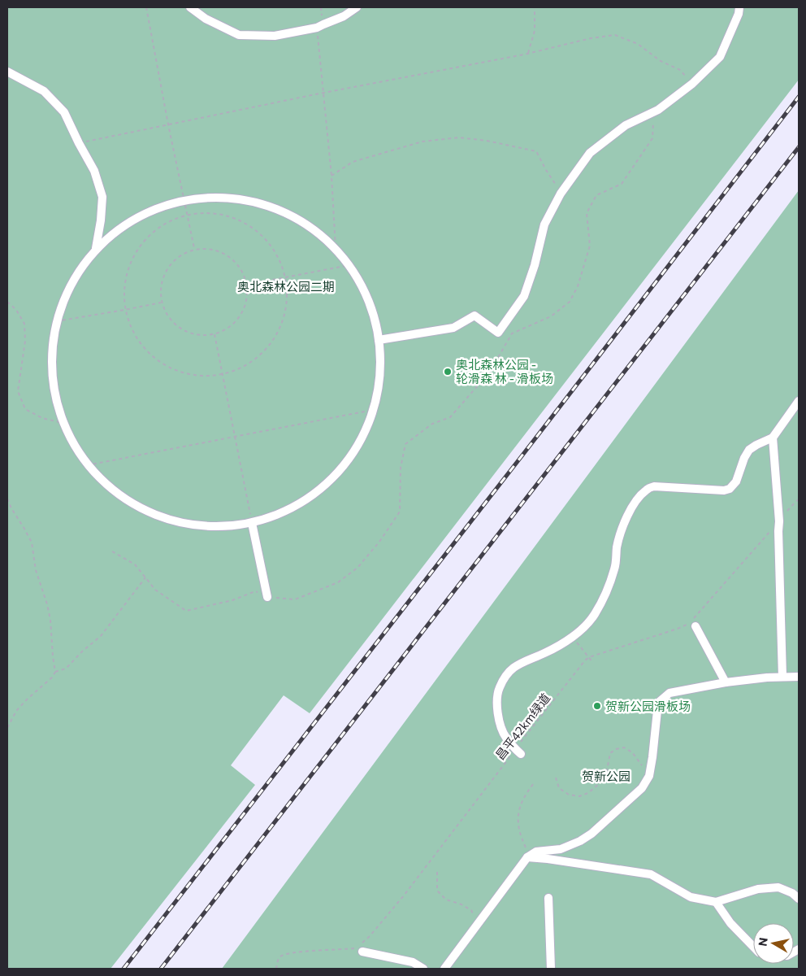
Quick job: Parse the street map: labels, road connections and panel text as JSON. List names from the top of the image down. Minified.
{"streets":{"path":["昌平42km绿道"]},"parks":["奥北森林公园二期","贺新公园"],"places":["奥北森林公园 - 轮滑森 林 - 滑板场","贺新公园滑板场"],"north":"left"}
